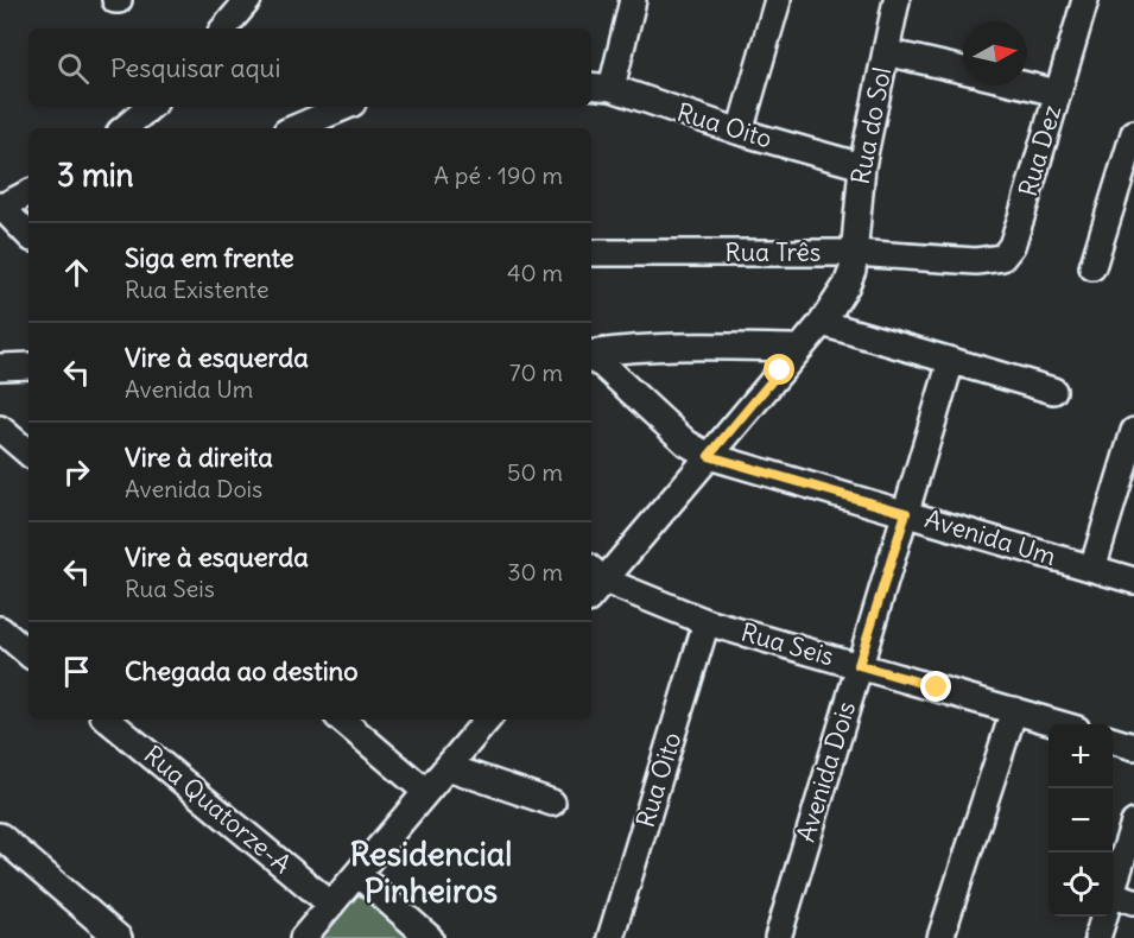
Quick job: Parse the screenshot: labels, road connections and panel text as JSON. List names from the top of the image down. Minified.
{"streets":{"street":["Rua Oito","Rua do Sol","Rua Dez","Rua Três","Avenida Um","Rua Seis","Avenida Dois","Rua Quatorze-A"]},"crossings":[["Rua Oito","Rua do Sol"],["Rua Oito","Rua Seis"],["Rua do Sol","Rua Três"],["Rua do Sol","Avenida Um"],["Rua do Sol","Rua Seis"],["Rua Dez","Rua Três"],["Avenida Um","Avenida Dois"],["Rua Seis","Avenida Dois"]],"districts":["Residencial Pinheiros"],"north":"right","page":{"search":"Pesquisar aqui","heading":["3 min","A pé · 190 m"],"list":[["Siga em frente","Rua Existente","40 m"],["Vire à esquerda","Avenida Um","70 m"],["Vire à direita","Avenida Dois","50 m"],["Vire à esquerda","Rua Seis","30 m"],"Chegada ao destino"],"map_buttons":["+","−"]}}
